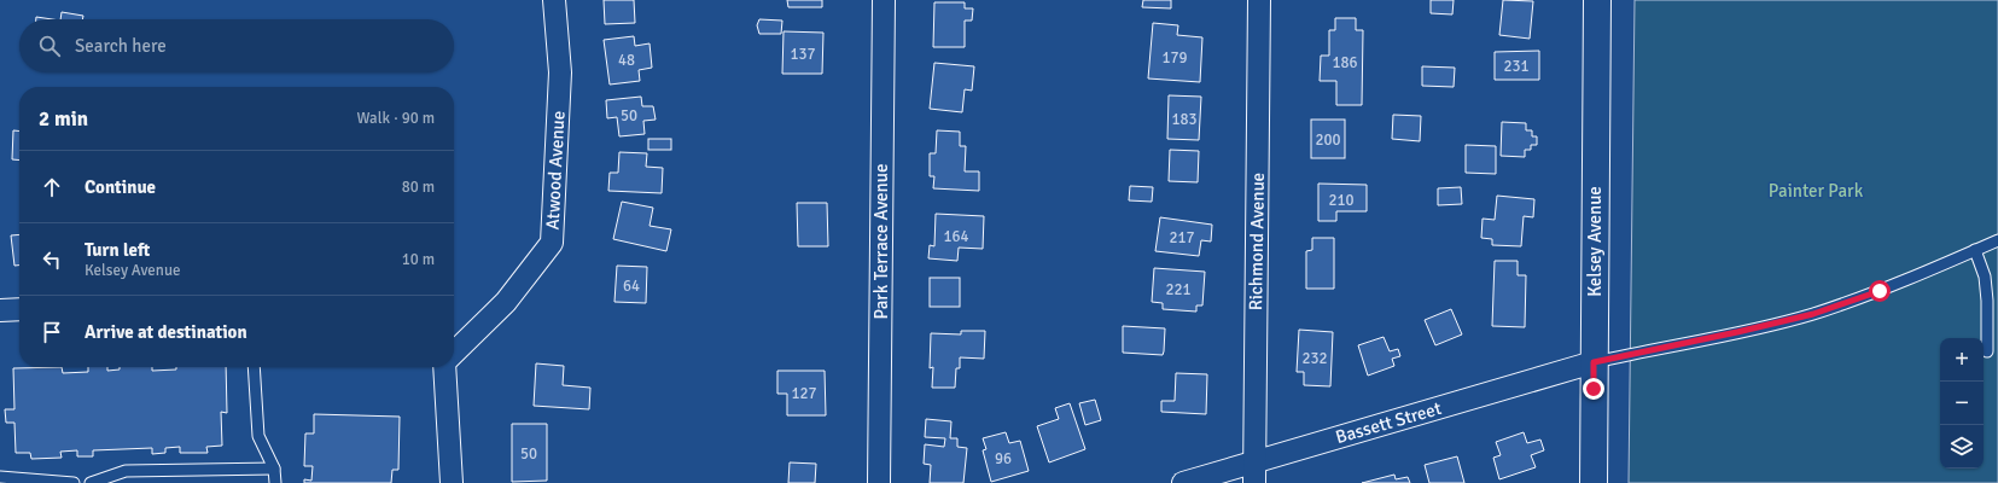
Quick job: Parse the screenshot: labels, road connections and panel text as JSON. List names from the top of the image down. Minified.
{"streets":{"street":["Atwood Avenue","Park Terrace Avenue","Richmond Avenue","Kelsey Avenue","Bassett Street"]},"crossings":[["Richmond Avenue","Bassett Street"],["Kelsey Avenue","Bassett Street"]],"parks":["Painter Park"],"house_numbers":["137","179","48","186","231","50","183","200","210","164","217","64","221","232","127","50","96"],"page":{"search":"Search here","heading":["2 min","Walk · 90 m"],"list":[["Continue","80 m"],["Turn left","Kelsey Avenue","10 m"],"Arrive at destination"],"map_buttons":["+","−"]}}
